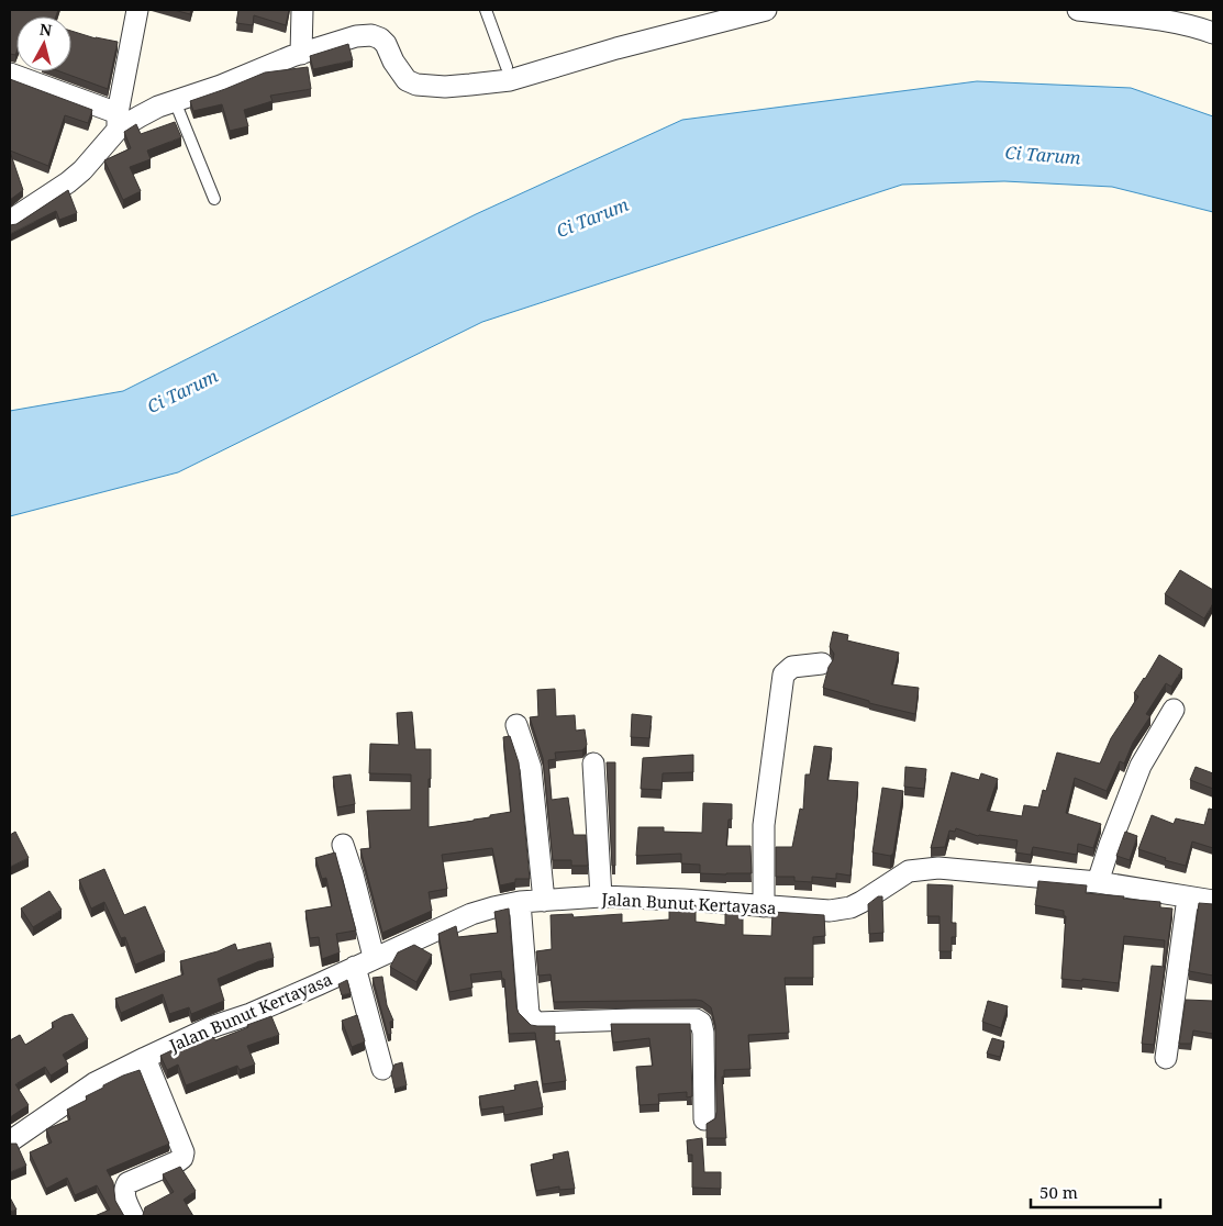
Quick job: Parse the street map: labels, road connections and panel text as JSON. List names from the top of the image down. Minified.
{"streets":{"street":["Jalan Bunut Kertayasa"]},"water":["Ci Tarum"],"scale_bar":"50 m","north":"top"}
